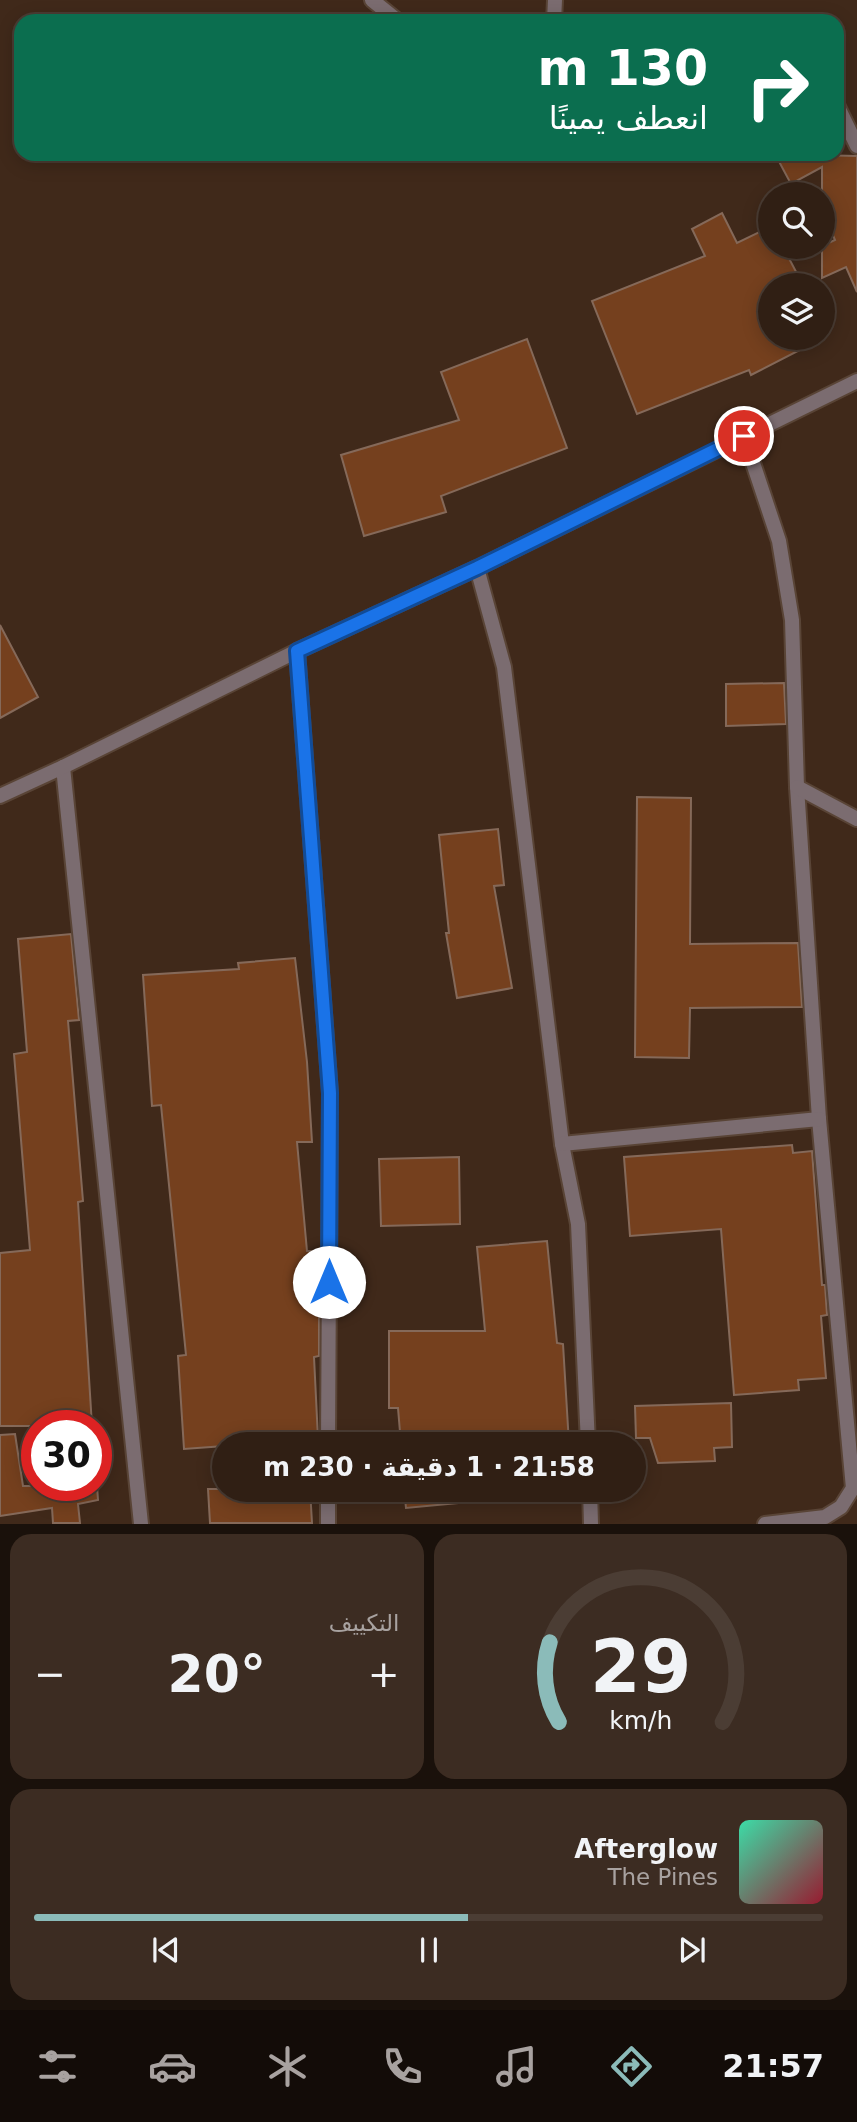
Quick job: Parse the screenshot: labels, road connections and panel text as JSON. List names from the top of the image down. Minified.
{"page":{"turn":["130 m","انعطف يمينًا"],"limit":"30","trip":"21:58 · 1 دقيقة · 230 m","tile":"التكييف","heat":["−","20°","+"],"song":["Afterglow","The Pines"],"tabs":"21:57","gauge":["29","km/h"]}}
